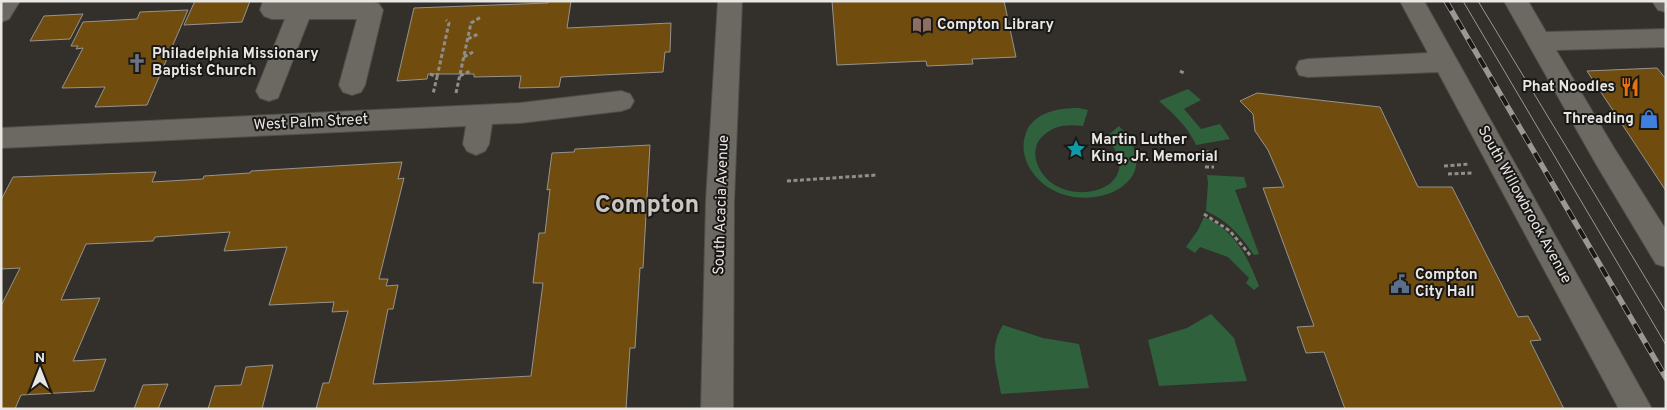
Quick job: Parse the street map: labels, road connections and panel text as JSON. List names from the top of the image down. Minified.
{"streets":{"street":["West Palm Street","South Acacia Avenue","South Willowbrook Avenue"]},"districts":["Compton"],"places":{"library":["Compton Library"],"church":["Philadelphia Missionary Baptist Church"],"restaurant":["Phat Noodles"],"shop":["Threading"],"place":["Martin Luther King, Jr. Memorial"],"public building":["Compton City Hall"]},"north":"top"}
